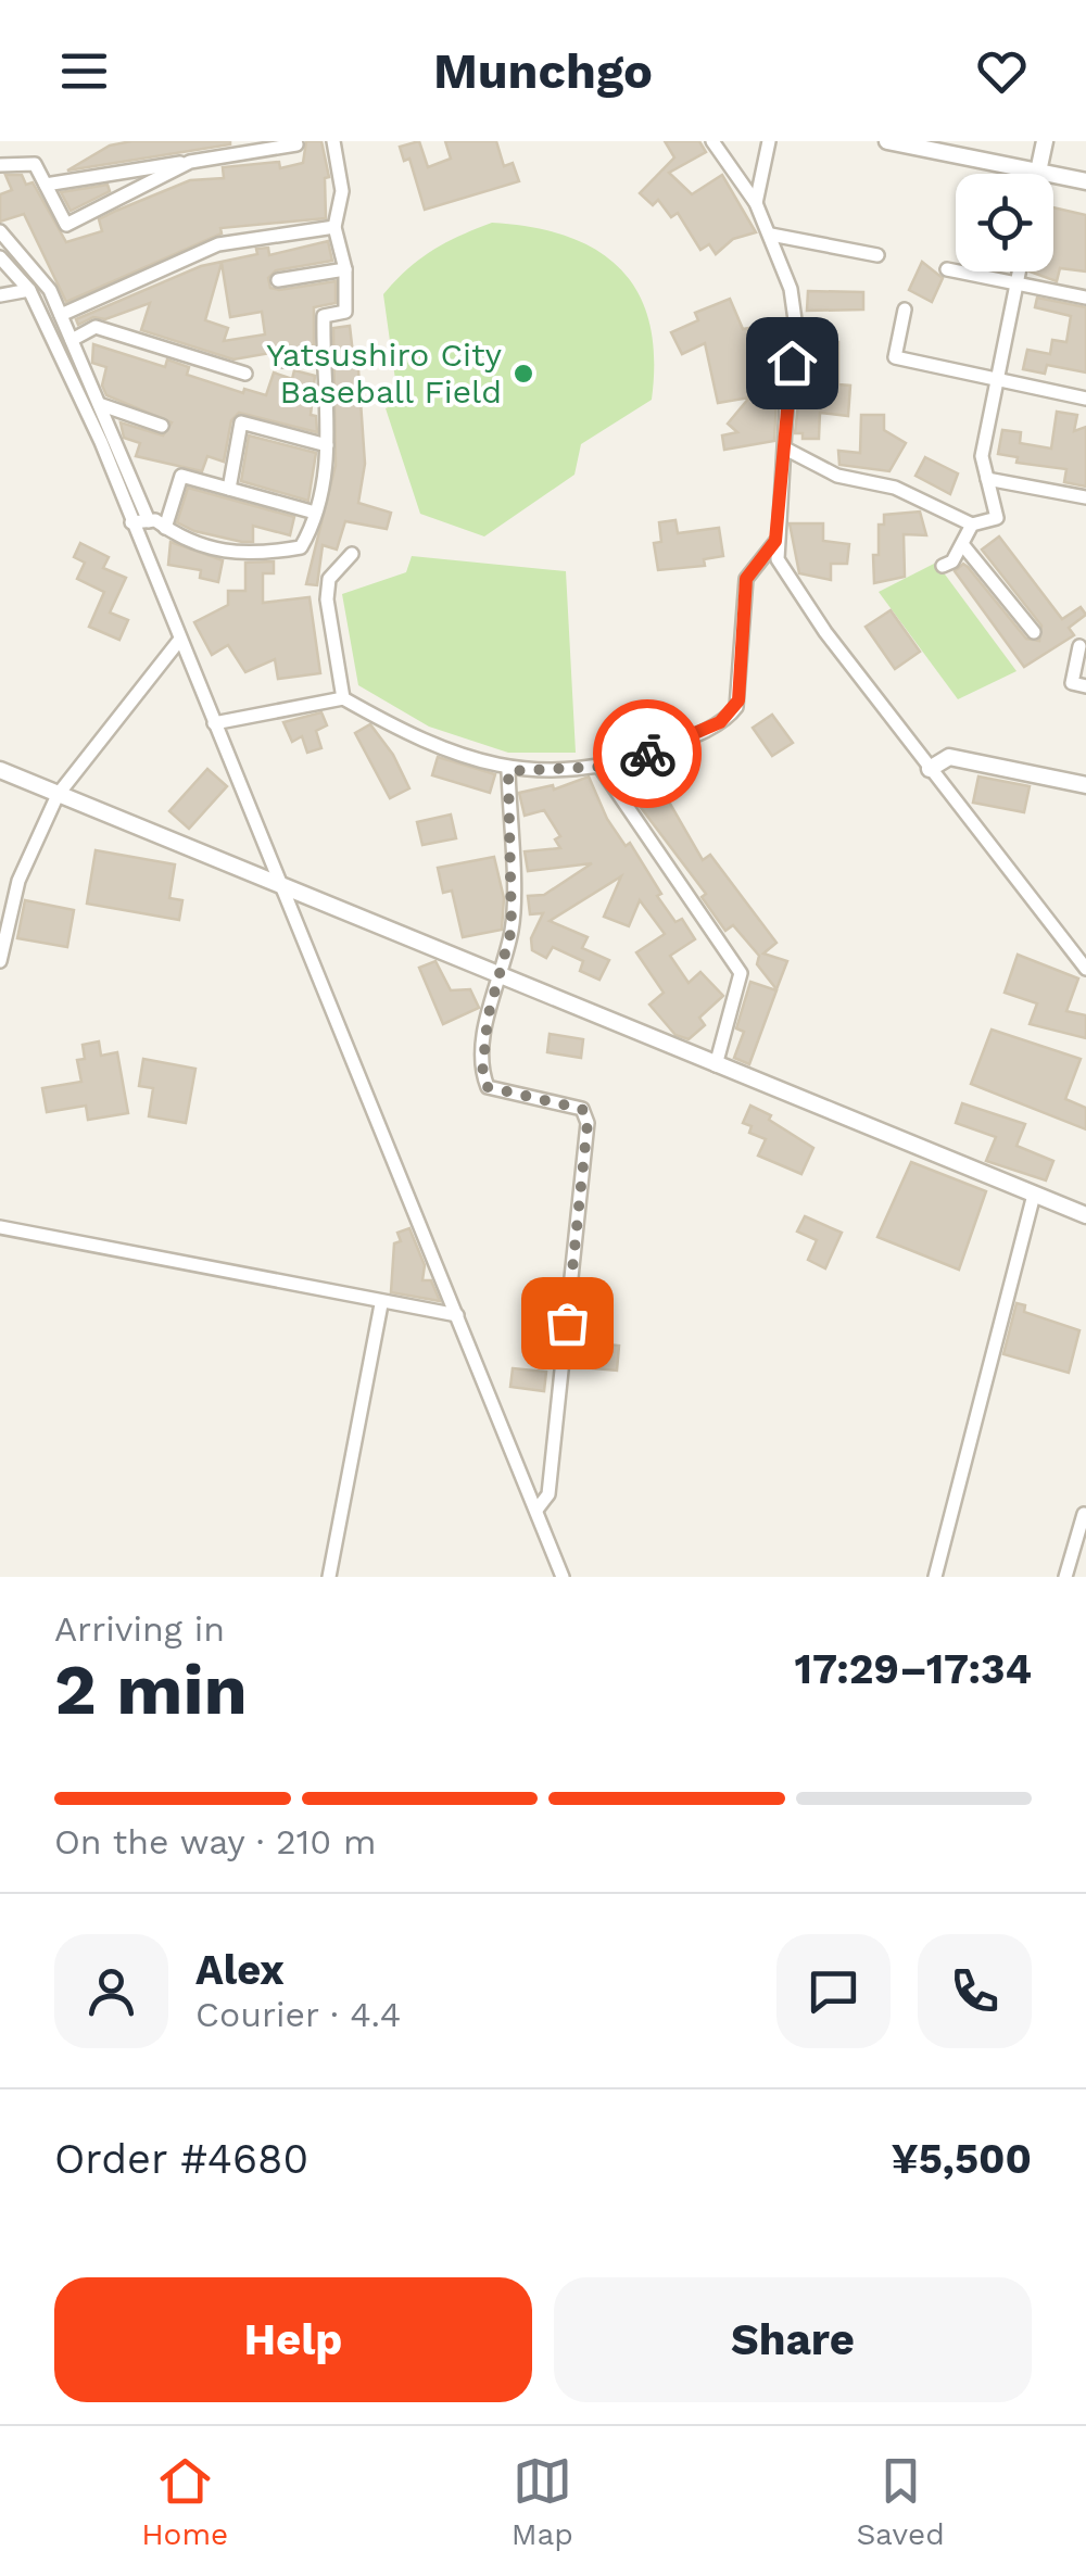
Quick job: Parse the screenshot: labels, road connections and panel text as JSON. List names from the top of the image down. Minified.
{"places":["Yatsushiro City Baseball Field"],"page":{"header":"Munchgo","heading":["2 min","Arriving in","17:29–17:34"],"panel":["Alex","Courier · 4.4","Order #4680","¥5,500"],"bar":"On the way · 210 m","buttons":["Help","Share"],"tabs":["Home","Map","Saved"]}}
